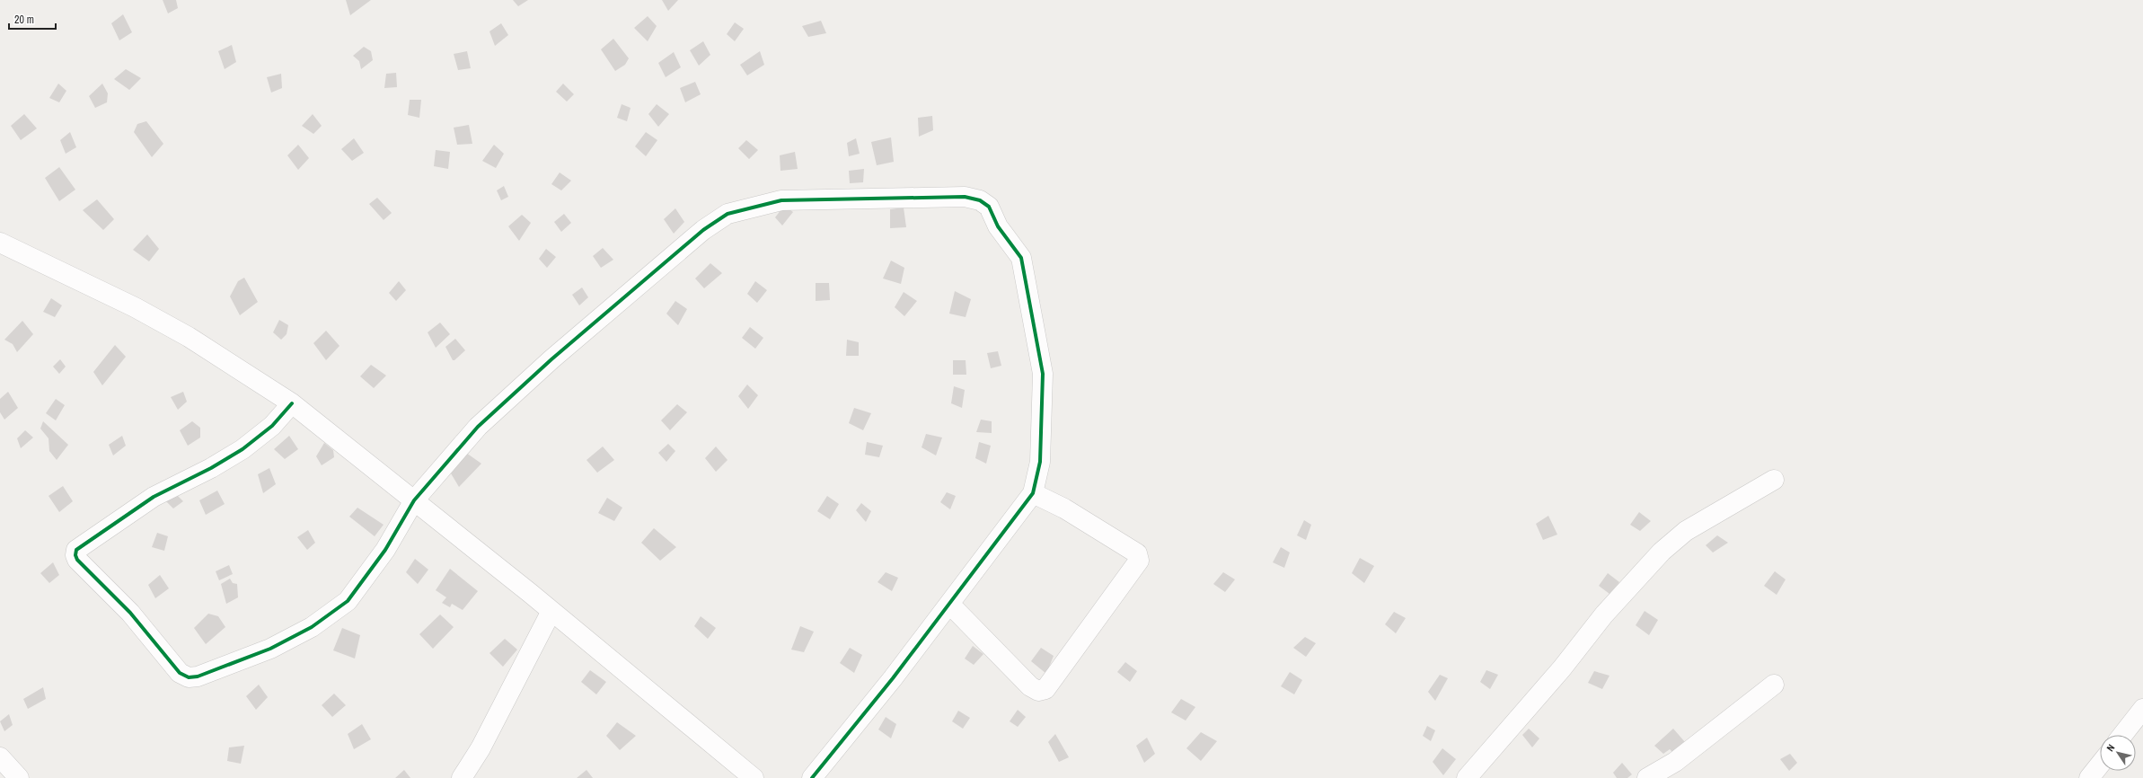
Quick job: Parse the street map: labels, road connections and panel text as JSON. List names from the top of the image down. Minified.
{"scale_bar":"20 m","north":"top left"}
